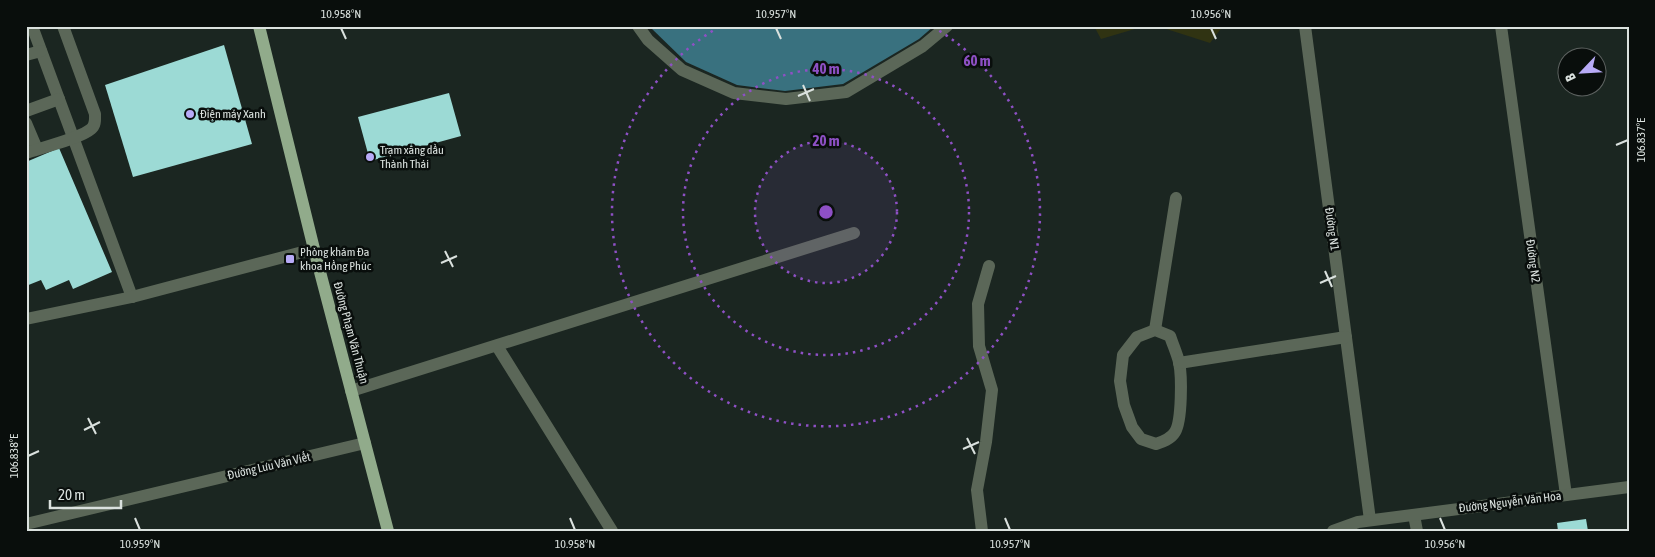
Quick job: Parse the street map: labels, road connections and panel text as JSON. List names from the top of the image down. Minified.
{"streets":{"main road":["Đường Phạm Văn Thuận"],"street":["Đường N1","Đường N2","Đường Lưu Văn Viết","Đường Nguyễn Văn Hoa"]},"crossings":[["Đường N1","Đường Nguyễn Văn Hoa"],["Đường N2","Đường Nguyễn Văn Hoa"],["Đường Phạm Văn Thuận","Đường Lưu Văn Viết"]],"places":{"other":["Điện máy Xanh","Trạm xăng dầu Thành Thái"],"transit":["Phòng khám Đa khoa Hồng Phúc"]},"scale_bar":"20 m","north":"bottom left","coordinates":["10.958°N","10.957°N","10.956°N","106.837°E","106.838°E","10.959°N"],"rings":["60 m","40 m","20 m"]}
